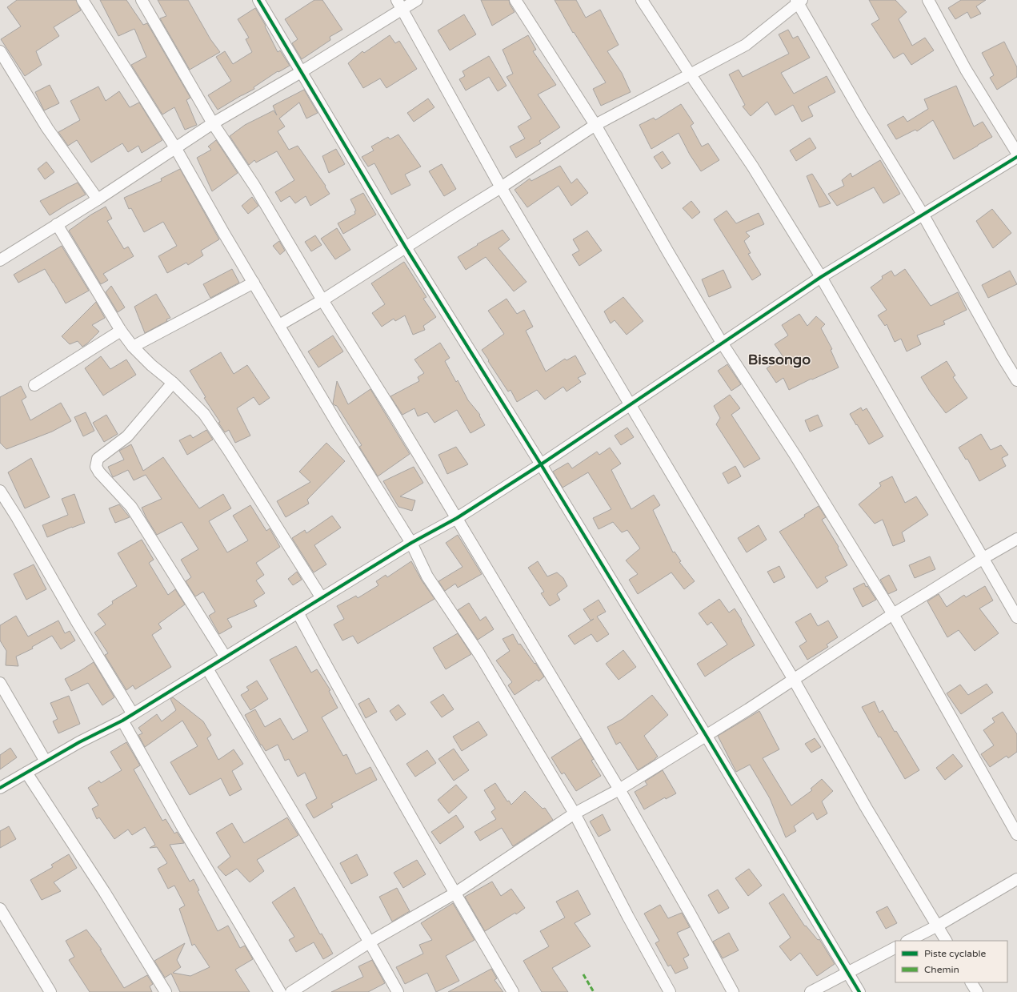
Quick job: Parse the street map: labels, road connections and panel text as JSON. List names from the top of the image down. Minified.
{"districts":["Bissongo"],"legend":["Piste cyclable","Chemin"]}
